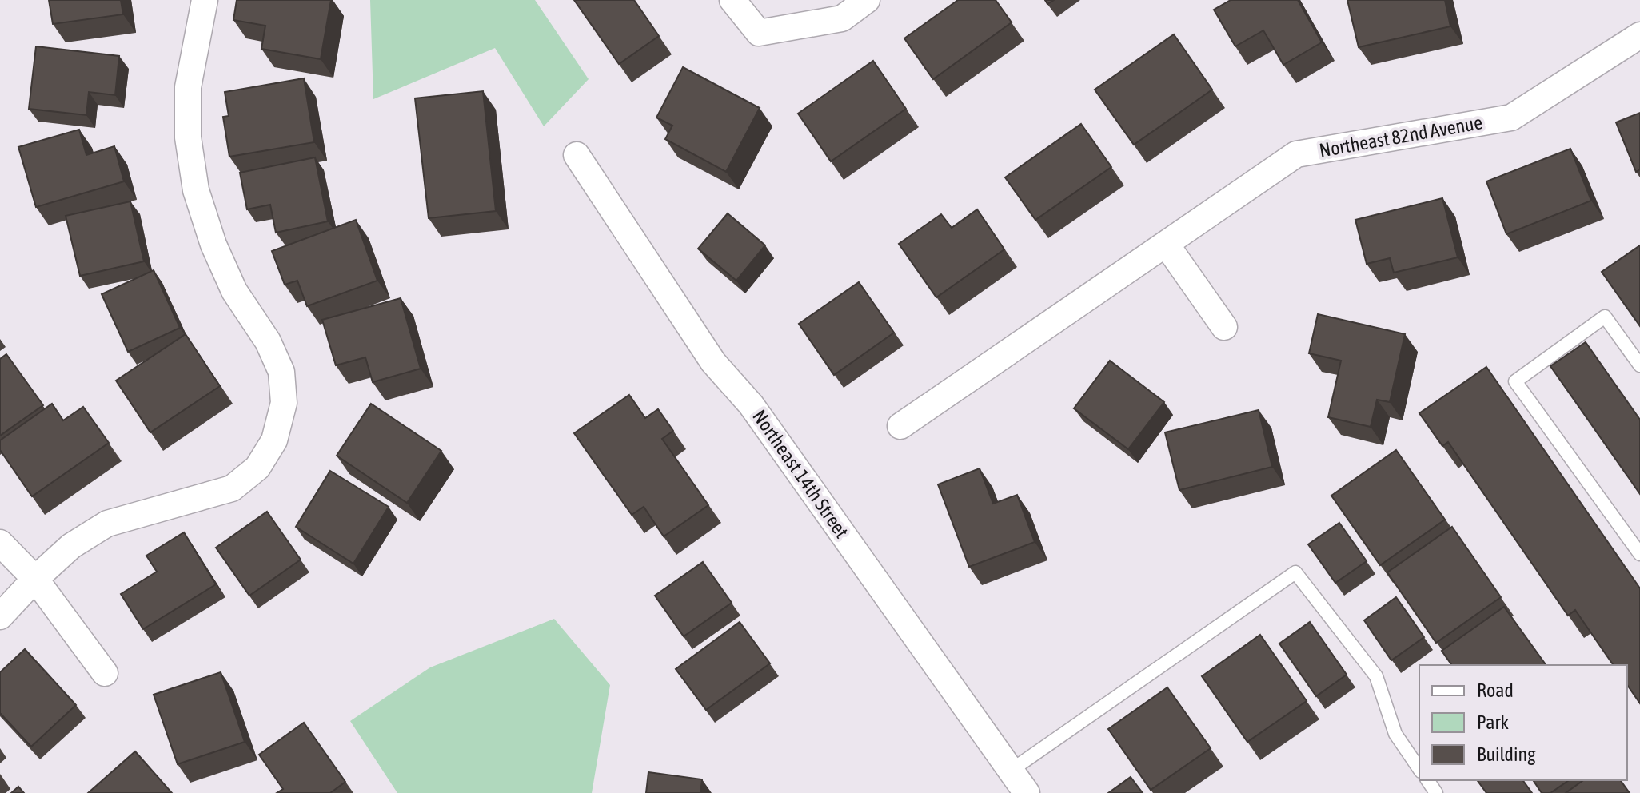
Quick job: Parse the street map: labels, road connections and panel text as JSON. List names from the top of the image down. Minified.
{"streets":{"street":["Northeast 82nd Avenue","Northeast 14th Street"]},"legend":["Road","Park","Building"]}
